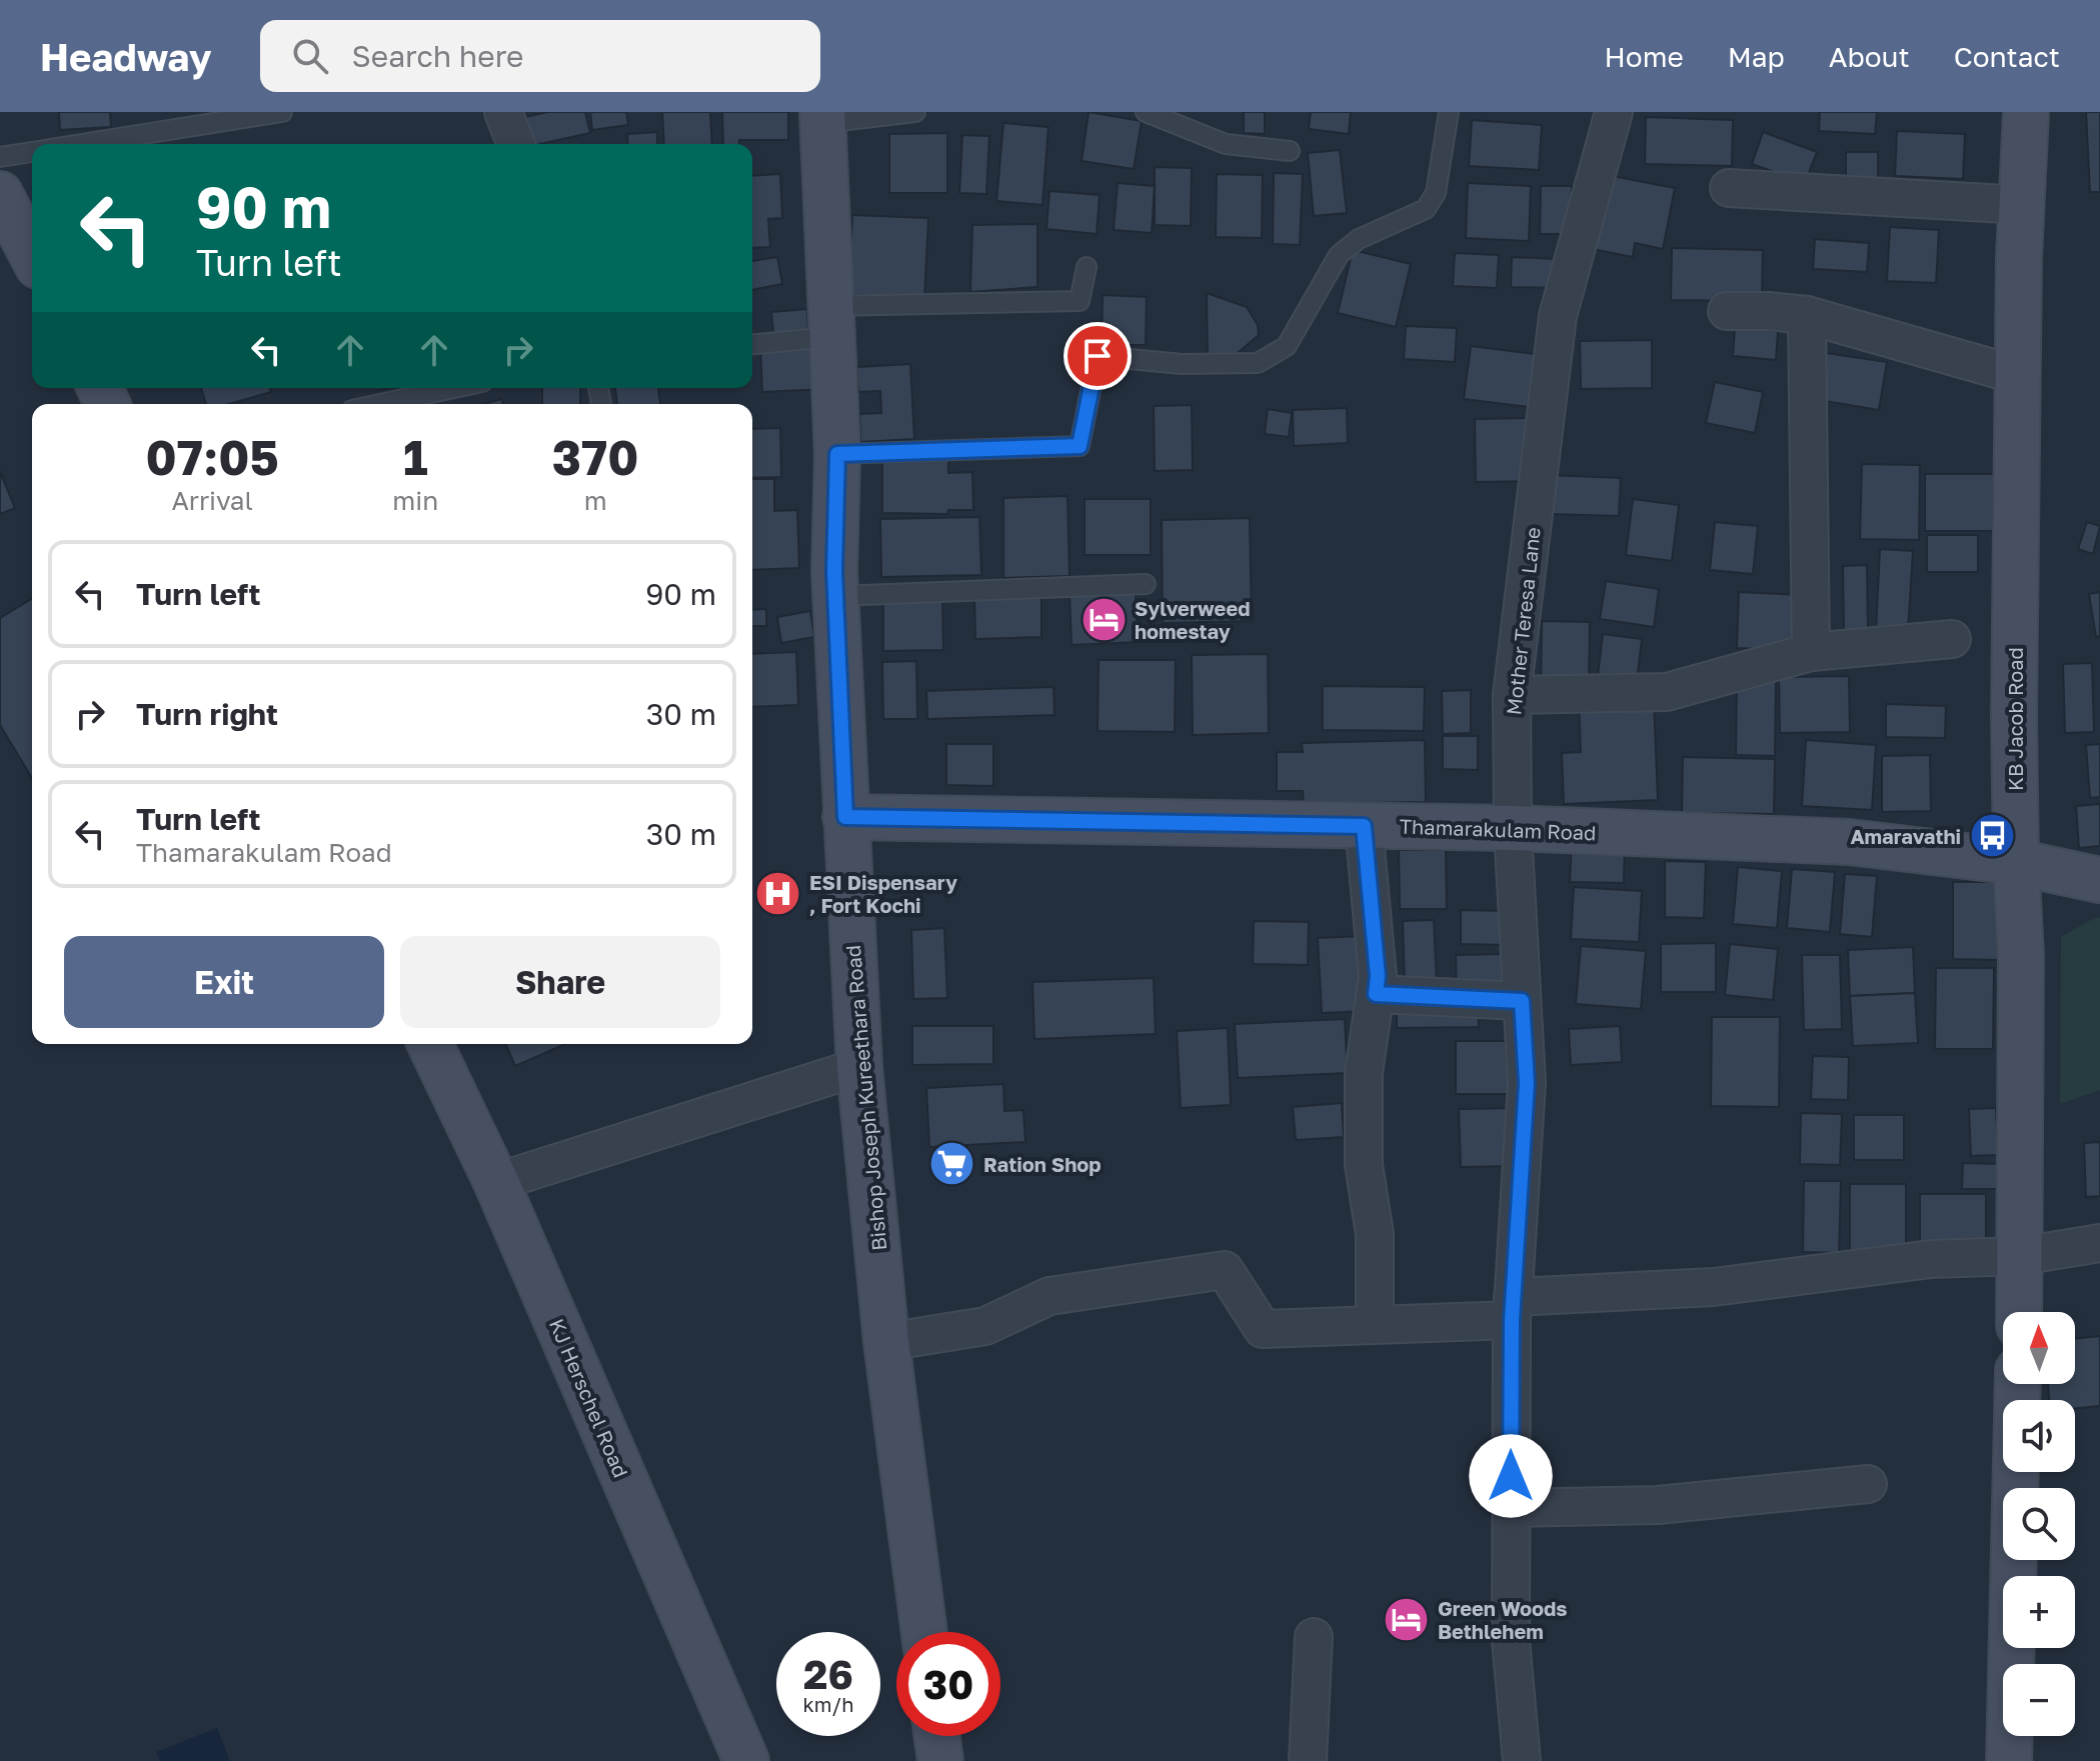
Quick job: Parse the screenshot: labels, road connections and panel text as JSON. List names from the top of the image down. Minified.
{"streets":{"street":["Mother Teresa Lane","KB Jacob Road","Thamarakulam Road","Bishop Joseph Kureethara Road","KJ Herschel Road"]},"crossings":[["Mother Teresa Lane","Thamarakulam Road"],["KB Jacob Road","Thamarakulam Road"],["Thamarakulam Road","Bishop Joseph Kureethara Road"]],"places":{"hotel":["Sylverweed homestay","Green Woods Bethlehem"],"bus stop":["Amaravathi"],"hospital":["ESI Dispensary , Fort Kochi"],"supermarket":["Ration Shop"]},"north":"top","page":{"header":"Headway","search":"Search here","nav":["Home","Map","About","Contact"],"turn":["90 m","Turn left"],"eta":["07:05","Arrival","1","min","370","m"],"list":[{"name":"Turn left","value":"90 m"},{"name":"Turn right","value":"30 m"},{"name":"Turn left","note":"Thamarakulam Road","value":"30 m"}],"buttons":["Exit","Share"],"map_buttons":["+","−"],"speed":"26 km/h","limit":"30"}}
